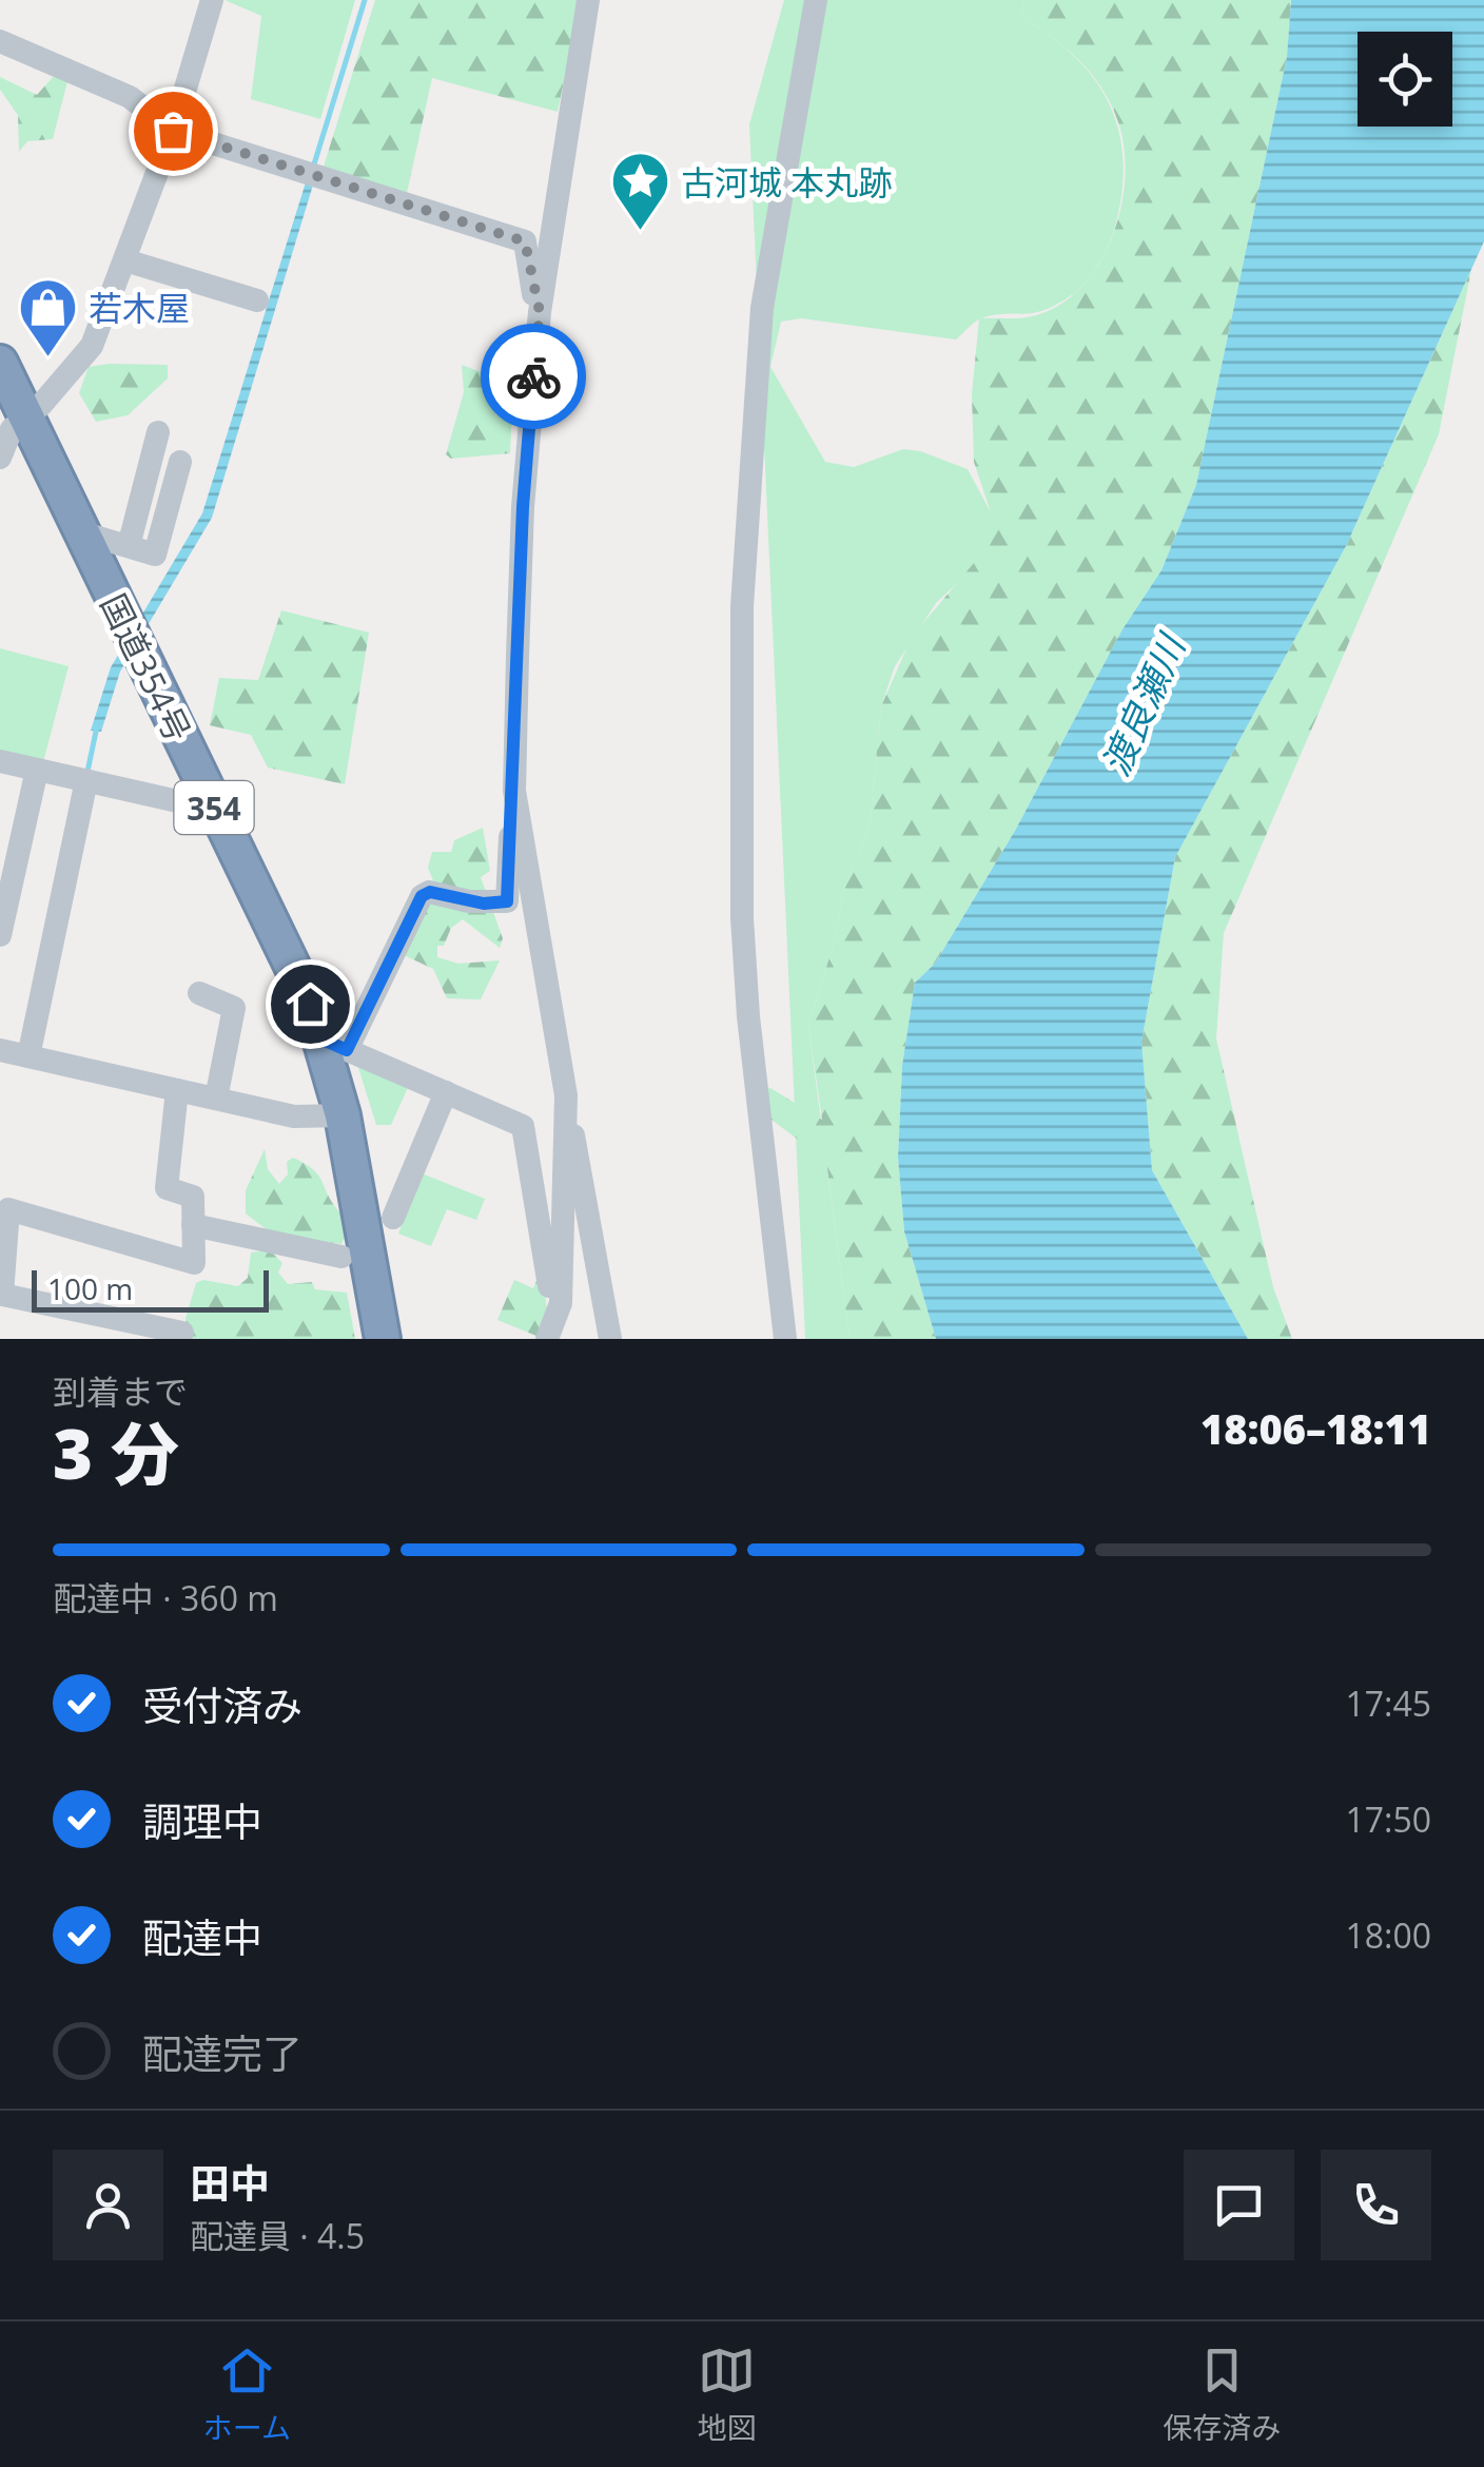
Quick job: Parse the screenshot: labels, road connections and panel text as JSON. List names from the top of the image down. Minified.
{"streets":{"highway":["国道354号","354"]},"water":["渡良瀬川"],"places":{"place":["古河城 本丸跡"],"shop":["若木屋"]},"scale_bar":"100 m","page":{"scale":"100 m","heading":["3 分","到着まで","18:06–18:11"],"panel":["田中","配達員 · 4.5"],"bar":"配達中 · 360 m","list":[["受付済み","17:45"],["調理中","17:50"],["配達中","18:00"],"配達完了"],"tabs":["ホーム","地図","保存済み"]}}
